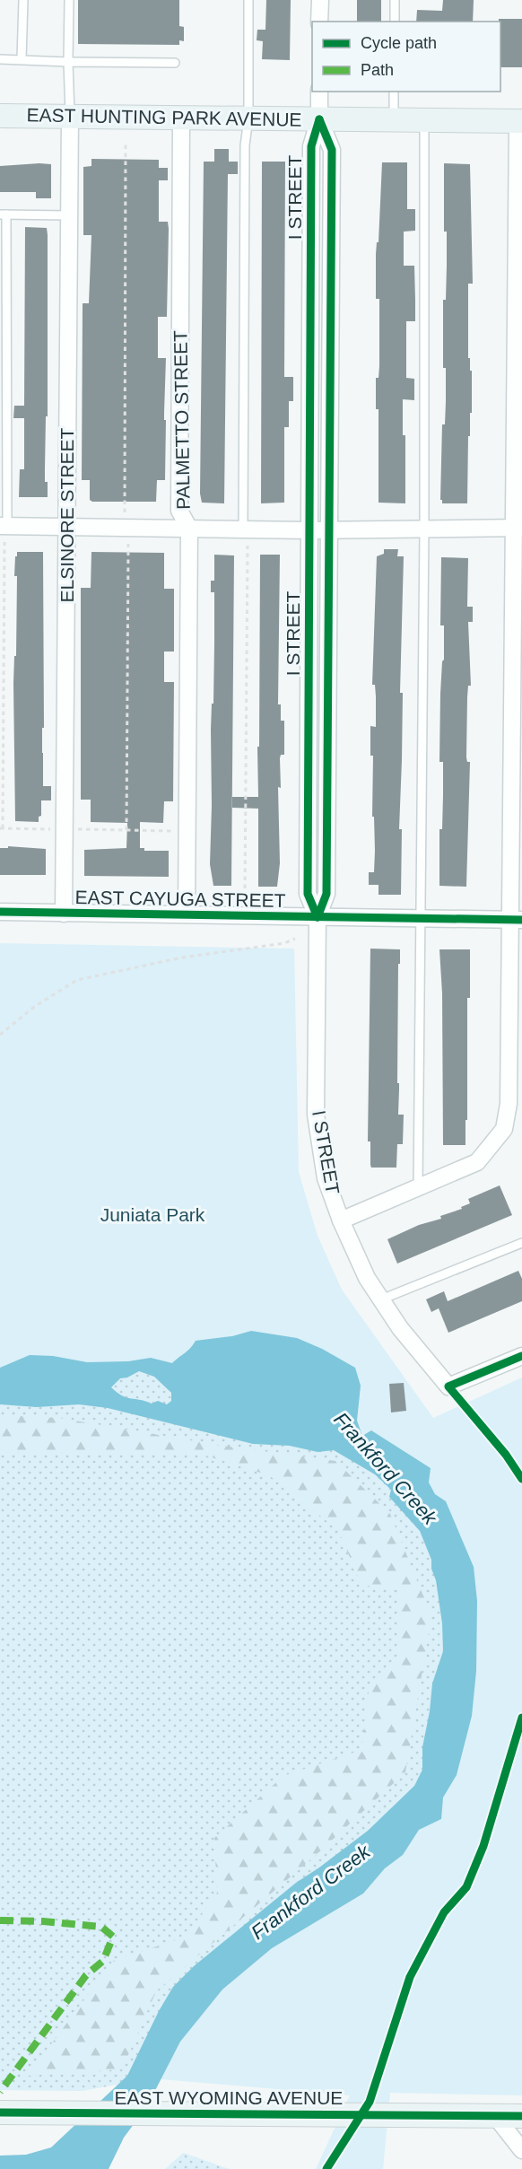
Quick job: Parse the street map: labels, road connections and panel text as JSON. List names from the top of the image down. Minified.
{"streets":{"main road":["EAST HUNTING PARK AVENUE","EAST WYOMING AVENUE"],"street":["I STREET","PALMETTO STREET","ELSINORE STREET","EAST CAYUGA STREET"]},"crossings":[["EAST HUNTING PARK AVENUE","I STREET"],["EAST HUNTING PARK AVENUE","PALMETTO STREET"],["EAST HUNTING PARK AVENUE","ELSINORE STREET"],["I STREET","EAST CAYUGA STREET"],["PALMETTO STREET","EAST CAYUGA STREET"],["ELSINORE STREET","EAST CAYUGA STREET"]],"water":["Frankford Creek"],"parks":["Juniata Park"],"legend":["Cycle path","Path"]}
